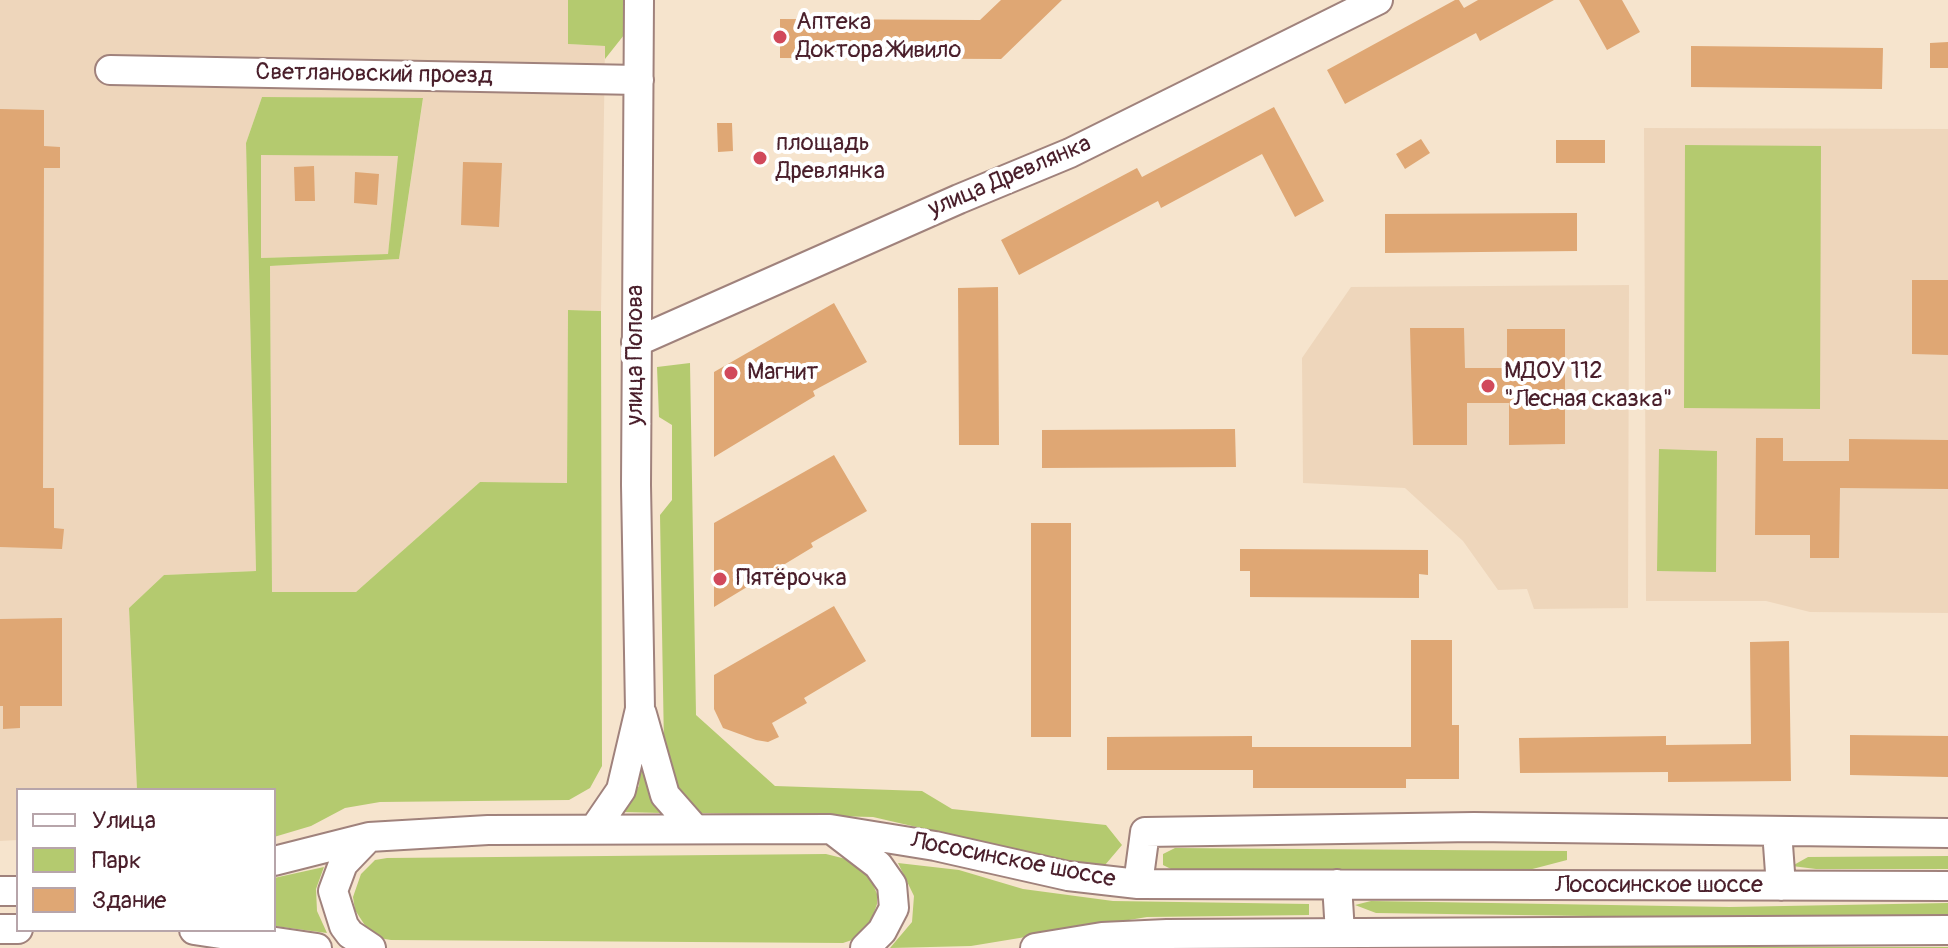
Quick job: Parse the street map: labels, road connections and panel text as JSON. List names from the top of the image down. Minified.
{"streets":{"street":["Светлановский проезд","улица Древлянка","улица Попова","Лососинское шоссе"]},"crossings":[["Светлановский проезд","улица Попова"],["улица Древлянка","улица Попова"],["улица Попова","Лососинское шоссе"]],"places":["Аптека Доктора Живило","площадь Древлянка","Магнит","МДОУ 112 \"Лесная сказка\"","Пятёрочка"],"legend":["Улица","Парк","Здание"]}
